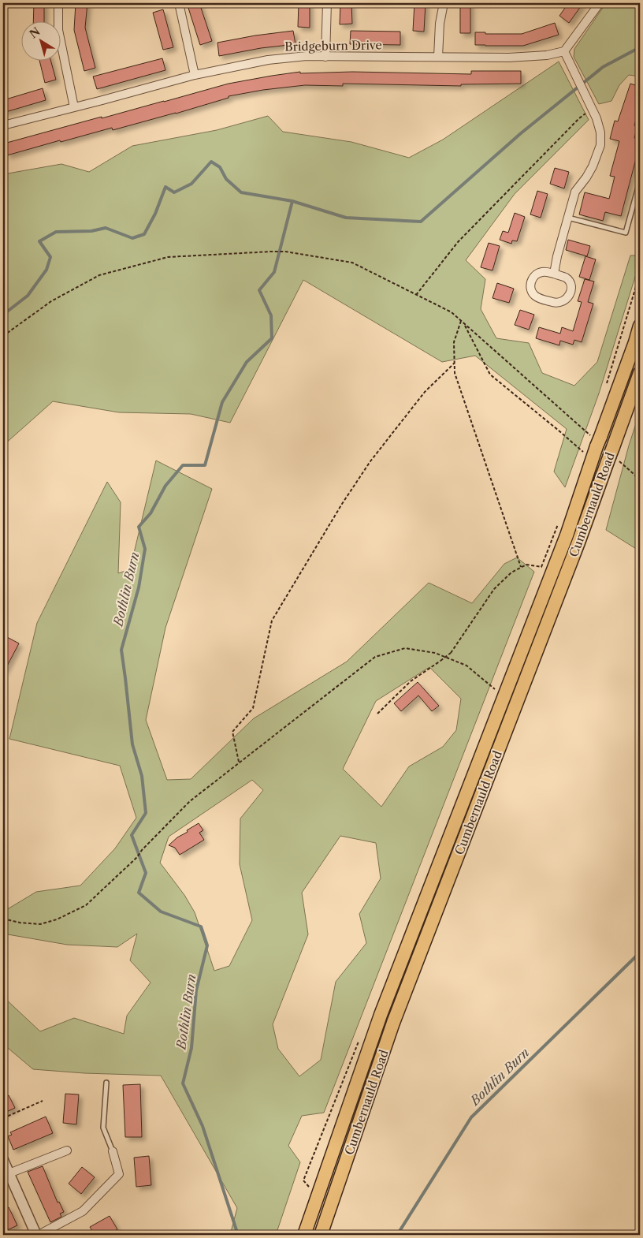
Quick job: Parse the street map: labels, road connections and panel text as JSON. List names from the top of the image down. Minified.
{"streets":{"main road":["Cumbernauld Road"],"street":["Bridgeburn Drive"]},"water":["Bothlin Burn"],"north":"top left"}
